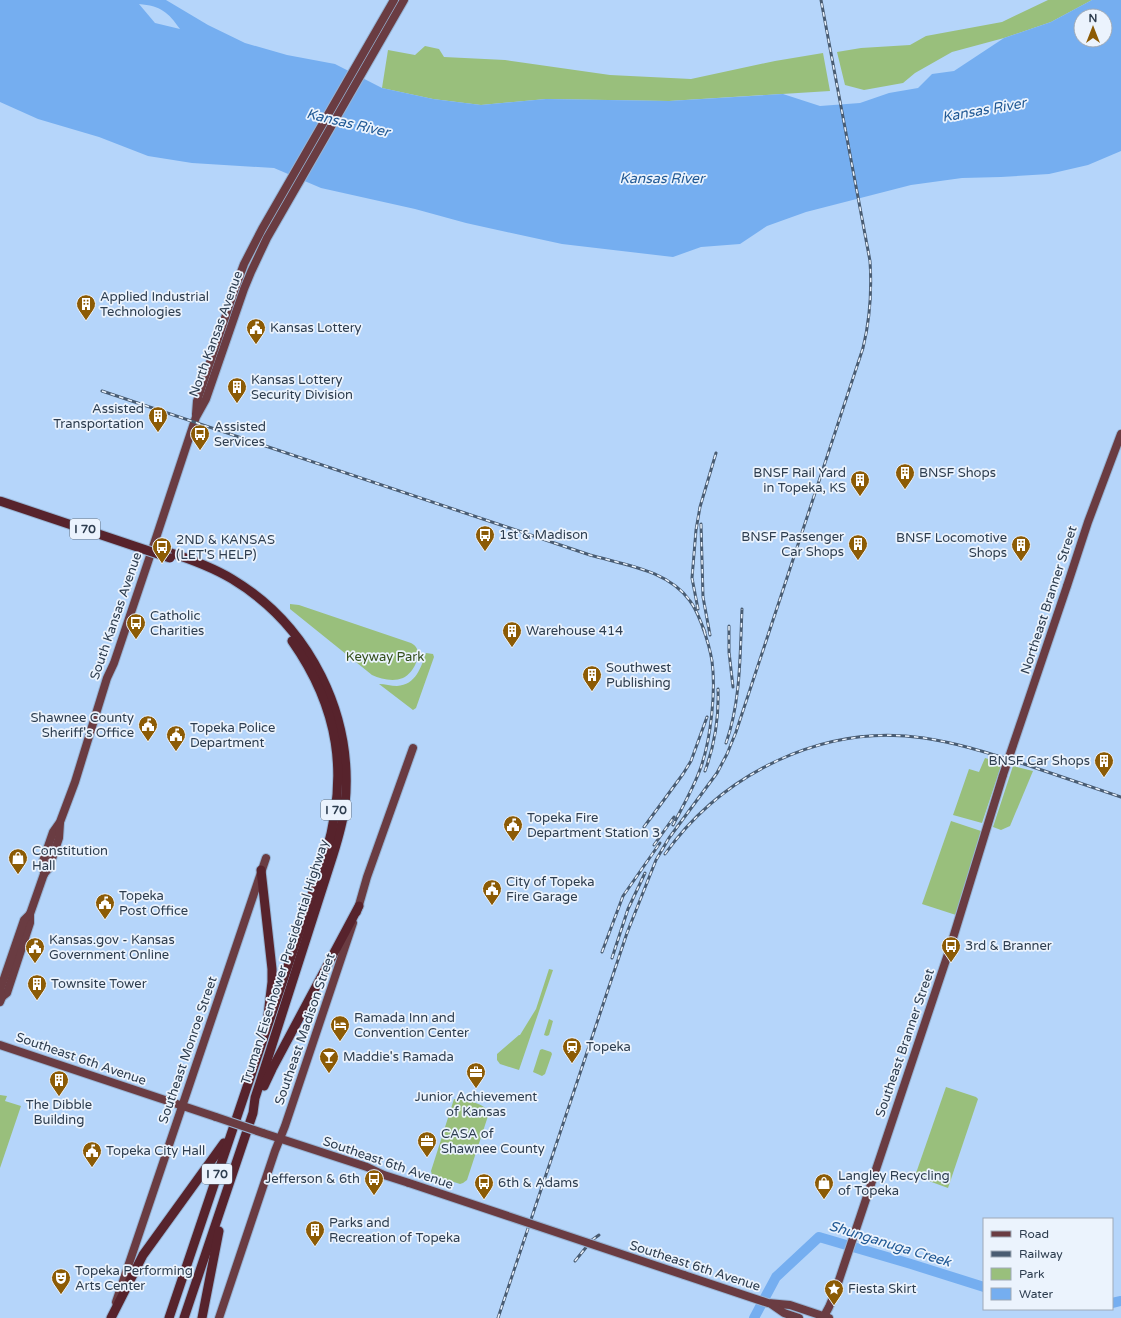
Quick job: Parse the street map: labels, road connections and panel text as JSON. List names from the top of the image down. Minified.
{"streets":{"highway":["I 70","Truman/Eisenhower Presidential Highway"],"main road":["North Kansas Avenue","Northeast Branner Street","South Kansas Avenue","Southeast Madison Street","Southeast Branner Street","Southeast Monroe Street","Southeast 6th Avenue"]},"crossings":[["North Kansas Avenue","South Kansas Avenue"],["Northeast Branner Street","Southeast Branner Street"],["Southeast Madison Street","Southeast 6th Avenue"],["Southeast Branner Street","Southeast 6th Avenue"],["Southeast Monroe Street","Southeast 6th Avenue"]],"water":["Kansas River","Shunganuga Creek"],"parks":["Keyway Park"],"places":{"building":["Applied Industrial Technologies","Kansas Lottery Security Division","Assisted Transportation","BNSF Shops","BNSF Rail Yard in Topeka, KS","BNSF Passenger Car Shops","BNSF Locomotive Shops","Warehouse 414","Southwest Publishing","BNSF Car Shops","Townsite Tower","The Dibble Building","Parks and Recreation of Topeka"],"public building":["Kansas Lottery","Shawnee County Sheriff's Office","Topeka Police Department","Topeka Fire Department Station 3","City of Topeka Fire Garage","Topeka Post Office","Kansas.gov - Kansas Government Online","Topeka City Hall"],"bus stop":["Assisted Services","1st & Madison","2ND & KANSAS (LET'S HELP)","Catholic Charities","3rd & Branner","Jefferson & 6th","6th & Adams"],"shop":["Constitution Hall","Langley Recycling of Topeka"],"hotel":["Ramada Inn and Convention Center"],"station":["Topeka"],"bar":["Maddie's Ramada"],"office":["Junior Achievement of Kansas","CASA of Shawnee County"],"theatre":["Topeka Performing Arts Center"],"place":["Fiesta Skirt"]},"legend":["Road","Railway","Park","Water"],"north":"top"}
